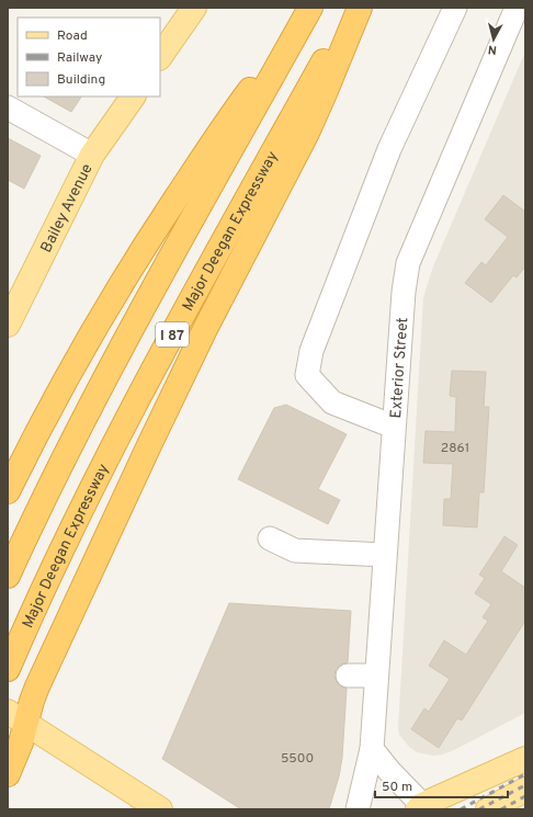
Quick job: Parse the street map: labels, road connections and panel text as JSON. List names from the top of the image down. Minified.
{"streets":{"highway":["Major Deegan Expressway","I 87"],"main road":["Bailey Avenue"],"street":["Exterior Street"]},"house_numbers":["2861","5500"],"legend":["Road","Railway","Building"],"scale_bar":"50 m","north":"bottom"}
